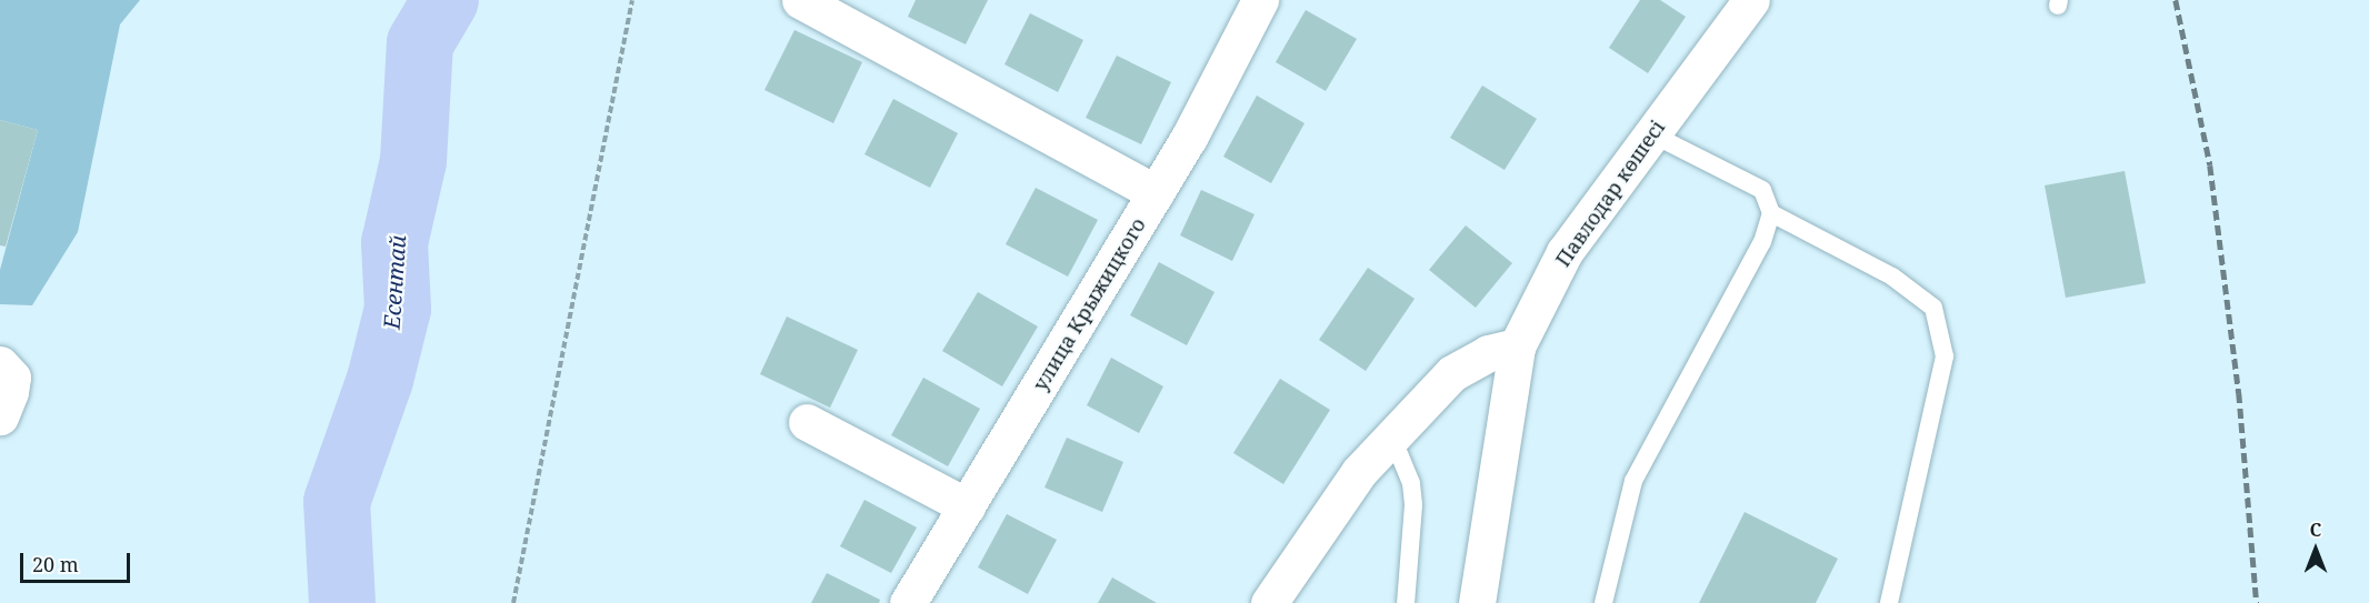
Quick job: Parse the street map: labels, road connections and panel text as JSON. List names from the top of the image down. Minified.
{"streets":{"street":["Павлодар көшесі","улица Крыжицкого"]},"water":["Есентай"],"scale_bar":"20 m","north":"top"}
